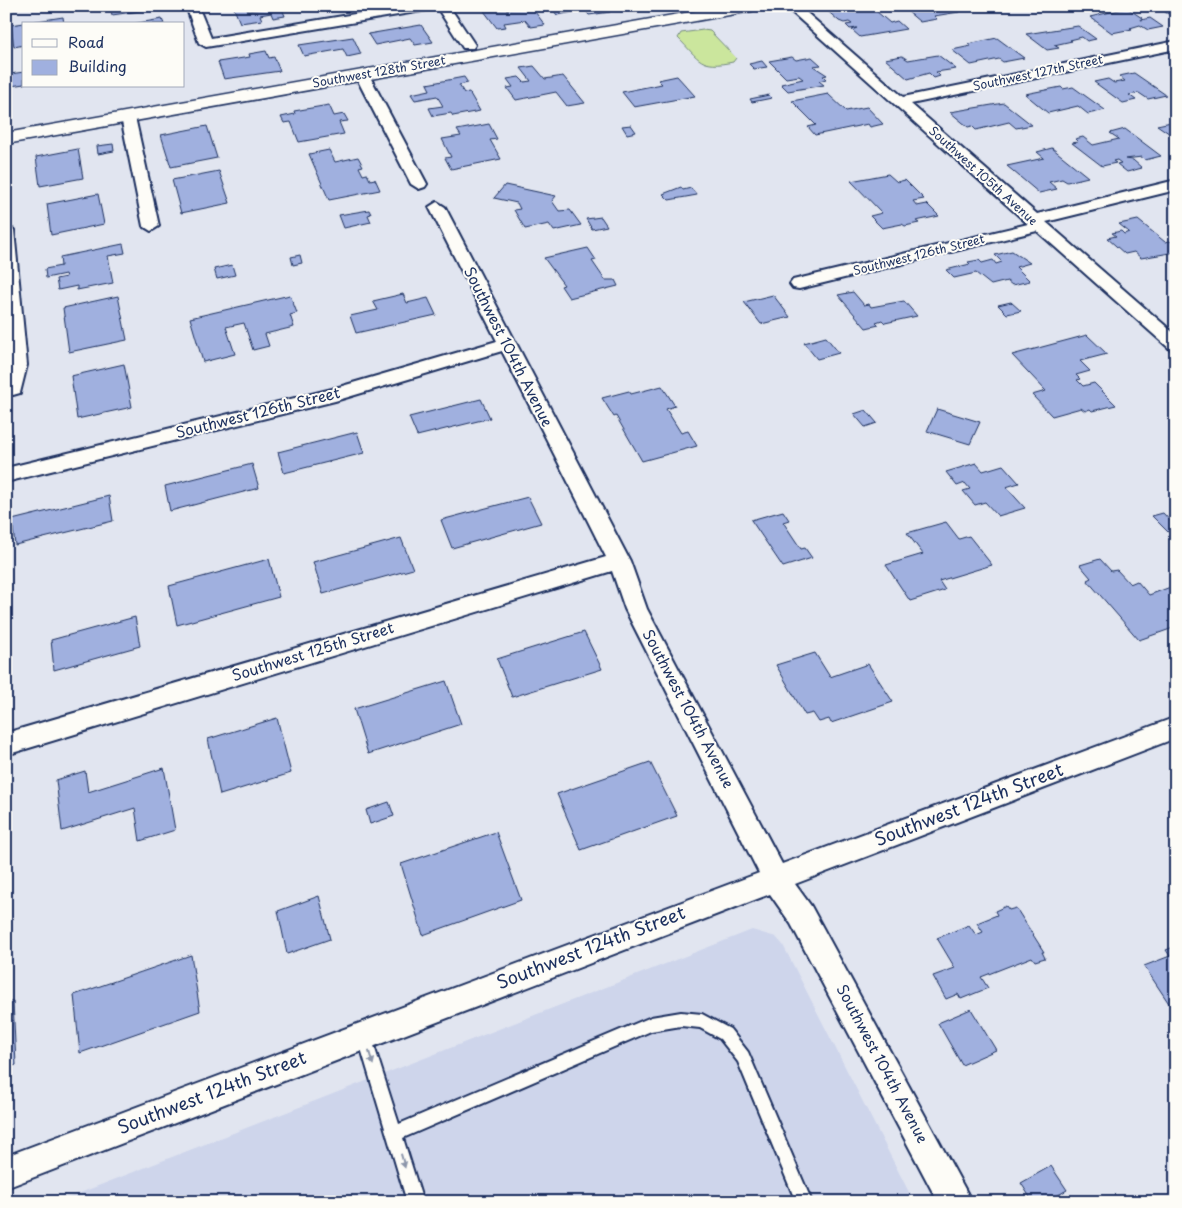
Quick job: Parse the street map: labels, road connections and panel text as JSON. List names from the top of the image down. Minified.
{"streets":{"street":["Southwest 128th Street","Southwest 127th Street","Southwest 105th Avenue","Southwest 126th Street","Southwest 104th Avenue","Southwest 125th Street","Southwest 124th Street"]},"crossings":[["Southwest 127th Street","Southwest 105th Avenue"],["Southwest 105th Avenue","Southwest 126th Street"],["Southwest 126th Street","Southwest 104th Avenue"],["Southwest 104th Avenue","Southwest 125th Street"],["Southwest 104th Avenue","Southwest 124th Street"]],"legend":["Road","Building"]}
